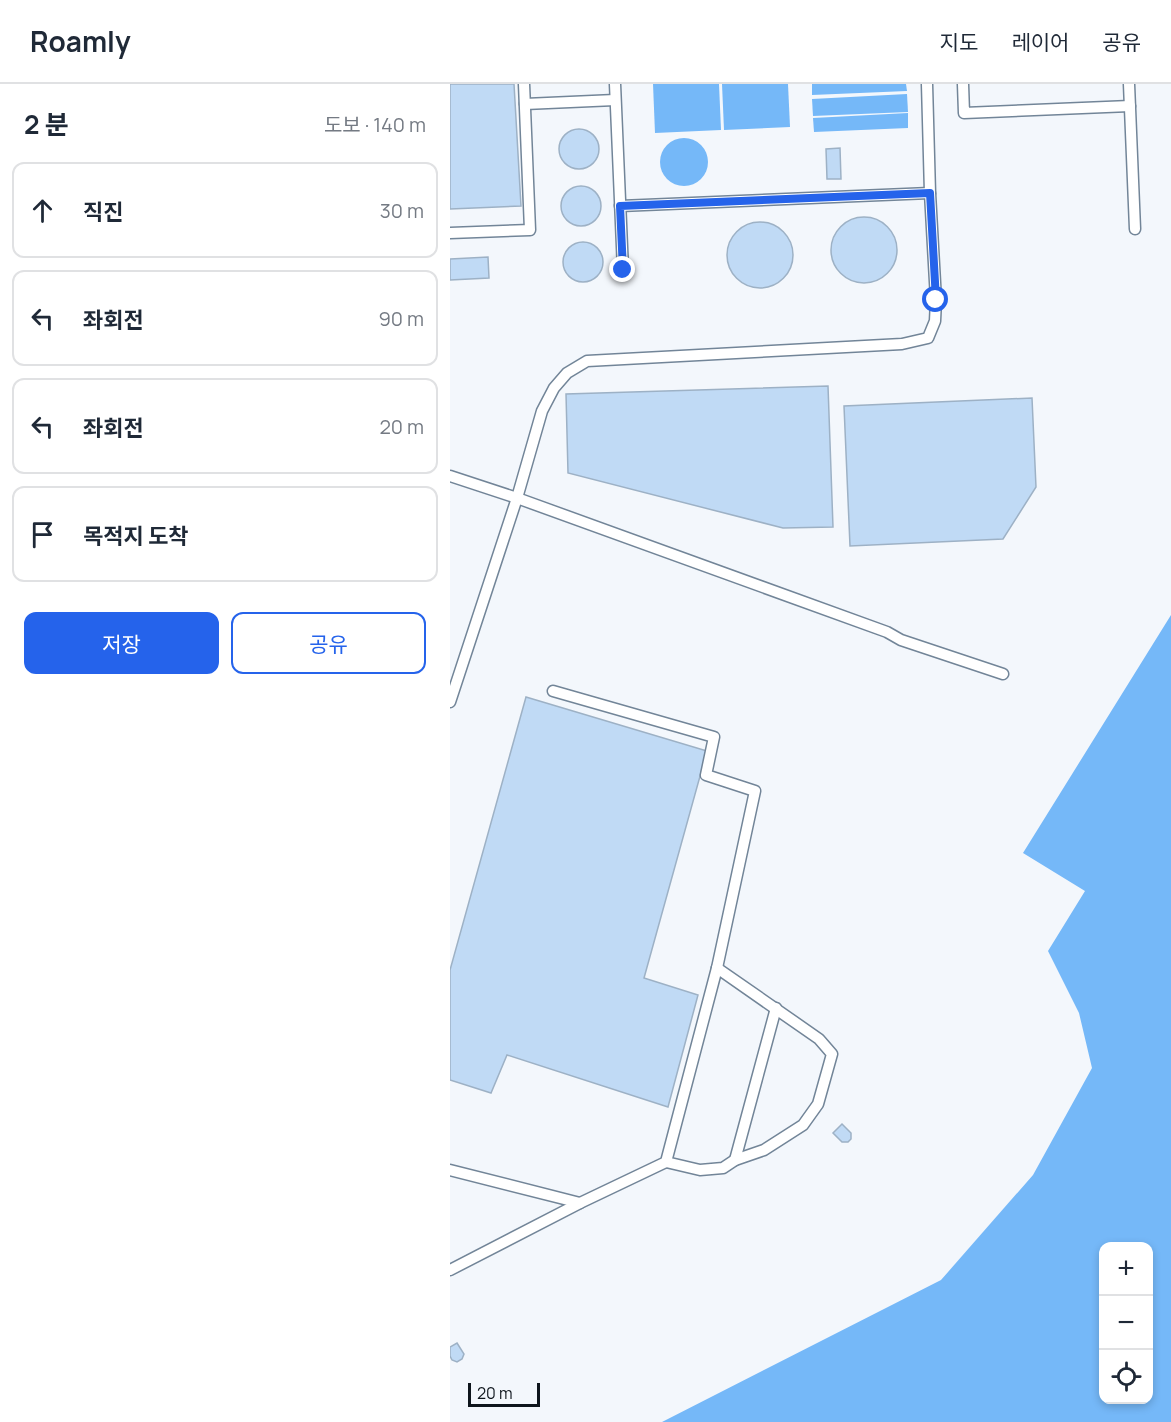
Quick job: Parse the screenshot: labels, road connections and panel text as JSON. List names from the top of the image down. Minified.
{"scale_bar":"20 m","page":{"header":"Roamly","nav":["지도","레이어","공유"],"heading":["2 분","도보 · 140 m"],"list":[["직진","30 m"],["좌회전","90 m"],["좌회전","20 m"],"목적지 도착"],"buttons":["저장","공유"],"map_buttons":["+","−"],"scale":"20 m"}}
